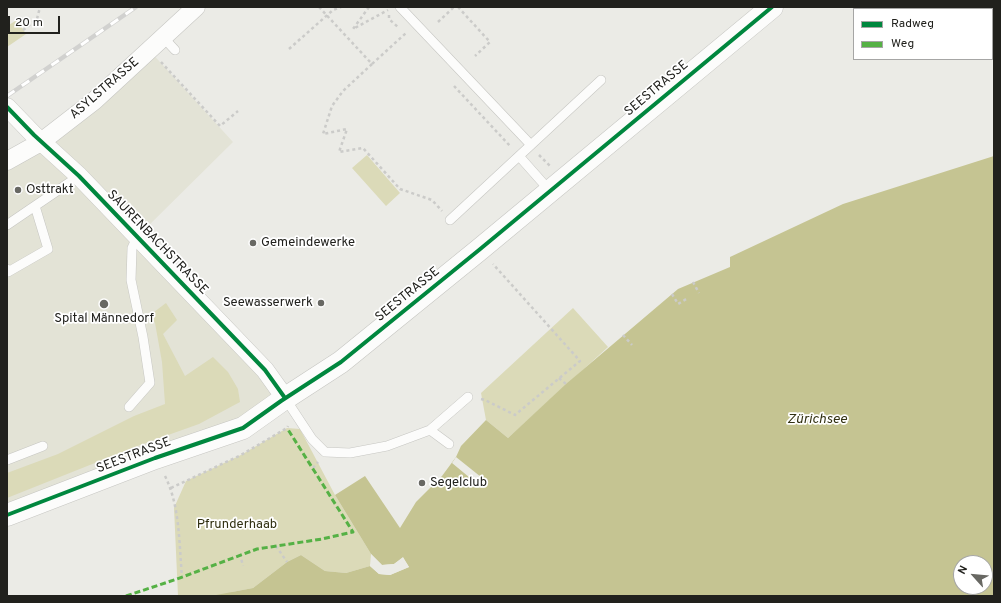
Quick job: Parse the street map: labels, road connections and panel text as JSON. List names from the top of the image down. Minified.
{"streets":{"main road":["SEESTRASSE"],"street":["ASYLSTRASSE","SAURENBACHSTRASSE"]},"crossings":[["ASYLSTRASSE","SAURENBACHSTRASSE"],["SEESTRASSE","SAURENBACHSTRASSE"]],"water":["Zürichsee"],"parks":["Pfrunderhaab"],"places":["Osttrakt","Gemeindewerke","Seewasserwerk","Spital Männedorf","Segelclub"],"legend":["Radweg","Weg"],"scale_bar":"20 m","north":"top left"}
